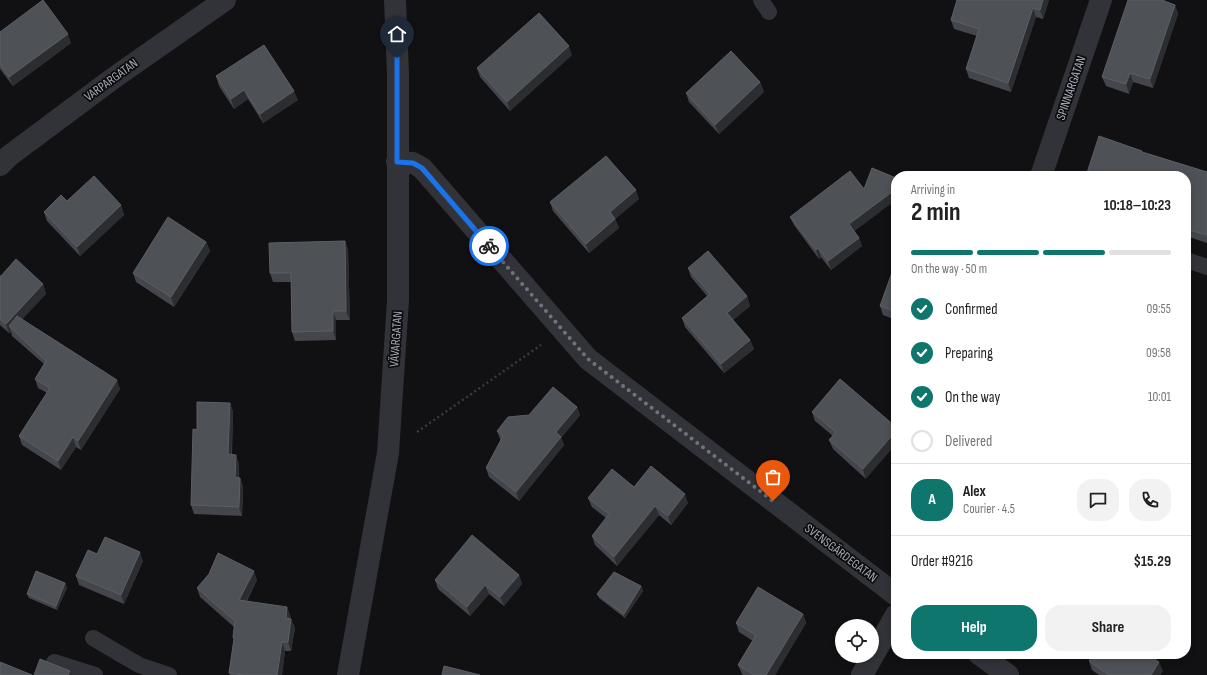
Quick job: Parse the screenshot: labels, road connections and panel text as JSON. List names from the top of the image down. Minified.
{"streets":{"street":["VARPARGATAN","SPINNARGATAN","VÄVARGATAN","SVENSGÄRDEGATAN"]},"crossings":[["VÄVARGATAN","SVENSGÄRDEGATAN"]],"page":{"heading":["2 min","Arriving in","10:18–10:23"],"panel":["Alex","Courier · 4.5","Order #9216","$15.29"],"bar":"On the way · 50 m","list":[["Confirmed","09:55"],["Preparing","09:58"],["On the way","10:01"],"Delivered"],"round":"A","buttons":["Help","Share"]}}
